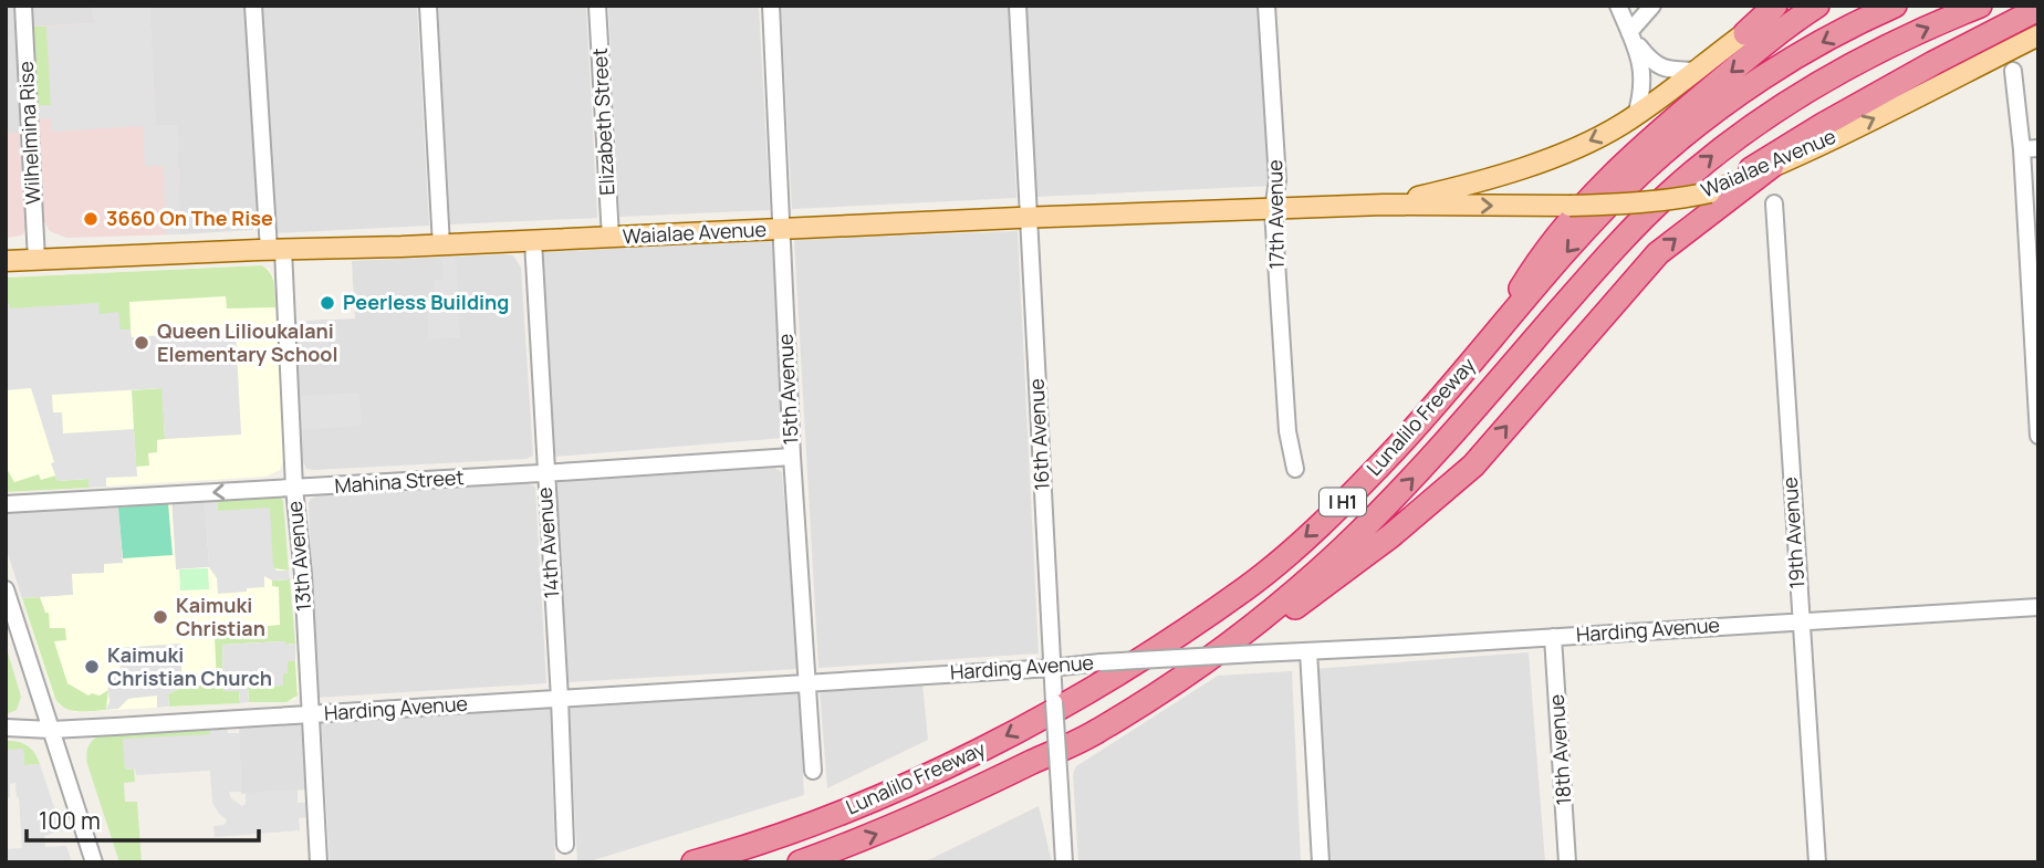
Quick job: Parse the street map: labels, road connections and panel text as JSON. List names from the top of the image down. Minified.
{"streets":{"highway":["Lunalilo Freeway","I H1"],"main road":["Waialae Avenue"],"street":["Elizabeth Street","Wilhelmina Rise","17th Avenue","15th Avenue","16th Avenue","Mahina Street","19th Avenue","14th Avenue","13th Avenue","Harding Avenue","18th Avenue"]},"crossings":[["Elizabeth Street","Waialae Avenue"],["Wilhelmina Rise","Waialae Avenue"],["Waialae Avenue","17th Avenue"],["Waialae Avenue","15th Avenue"],["Waialae Avenue","16th Avenue"],["Waialae Avenue","14th Avenue"],["Waialae Avenue","13th Avenue"],["15th Avenue","Mahina Street"],["15th Avenue","Harding Avenue"],["16th Avenue","Harding Avenue"],["Mahina Street","14th Avenue"],["Mahina Street","13th Avenue"],["19th Avenue","Harding Avenue"],["14th Avenue","Harding Avenue"],["13th Avenue","Harding Avenue"],["Harding Avenue","18th Avenue"]],"one_way":["Mahina Street"],"places":["3660 On The Rise","Peerless Building","Queen Lilioukalani Elementary School","Kaimuki Christian","Kaimuki Christian Church"],"scale_bar":"100 m"}
